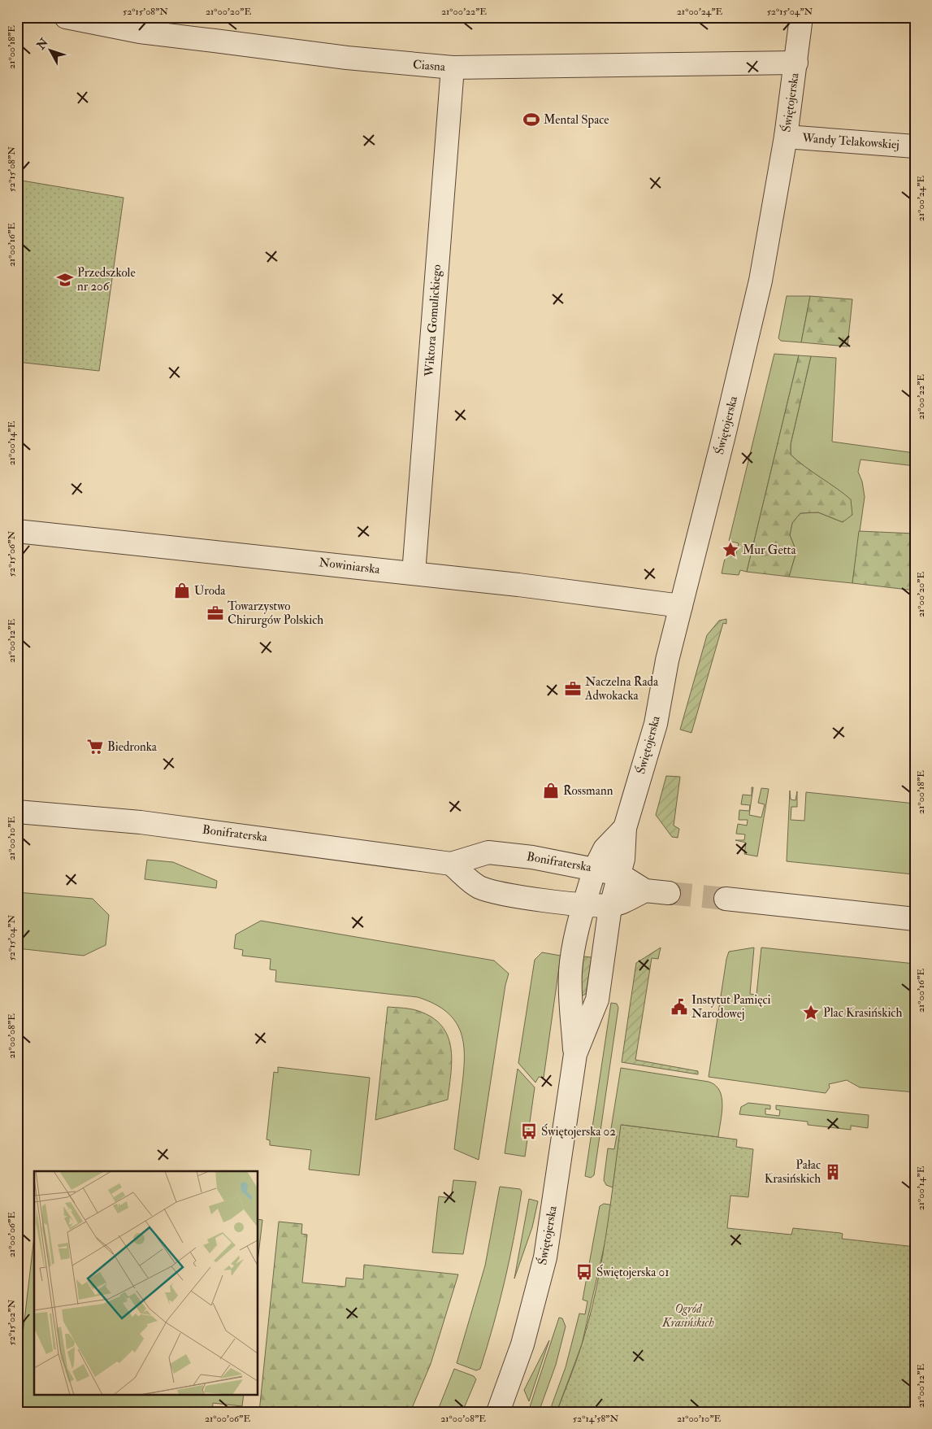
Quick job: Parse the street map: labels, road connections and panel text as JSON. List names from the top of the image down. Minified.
{"streets":{"street":["Ciasna","Świętojerska","Wandy Telakowskiej","Wiktora Gomulickiego","Nowiniarska","Bonifraterska"]},"crossings":[["Ciasna","Świętojerska"],["Ciasna","Wiktora Gomulickiego"],["Świętojerska","Wandy Telakowskiej"],["Świętojerska","Nowiniarska"],["Świętojerska","Bonifraterska"],["Wiktora Gomulickiego","Nowiniarska"]],"parks":["Ogród Krasińskich"],"places":{"sports":["Mental Space"],"school or university":["Przedszkole nr 206"],"place":["Mur Getta","Plac Krasińskich"],"shop":["Uroda","Rossmann"],"office":["Towarzystwo Chirurgów Polskich","Naczelna Rada Adwokacka"],"supermarket":["Biedronka"],"public building":["Instytut Pamięci Narodowej"],"bus stop":["Świętojerska 02","Świętojerska 01"],"building":["Pałac Krasińskich"]},"north":"top left","coordinates":["52°15'08\"N","21°00'20\"E","21°00'22\"E","21°00'24\"E","52°15'04\"N","21°00'18\"E","21°00'16\"E","21°00'14\"E","52°15'06\"N","21°00'12\"E","21°00'10\"E","21°00'08\"E","21°00'06\"E","52°15'02\"N","52°14'58\"N"]}
